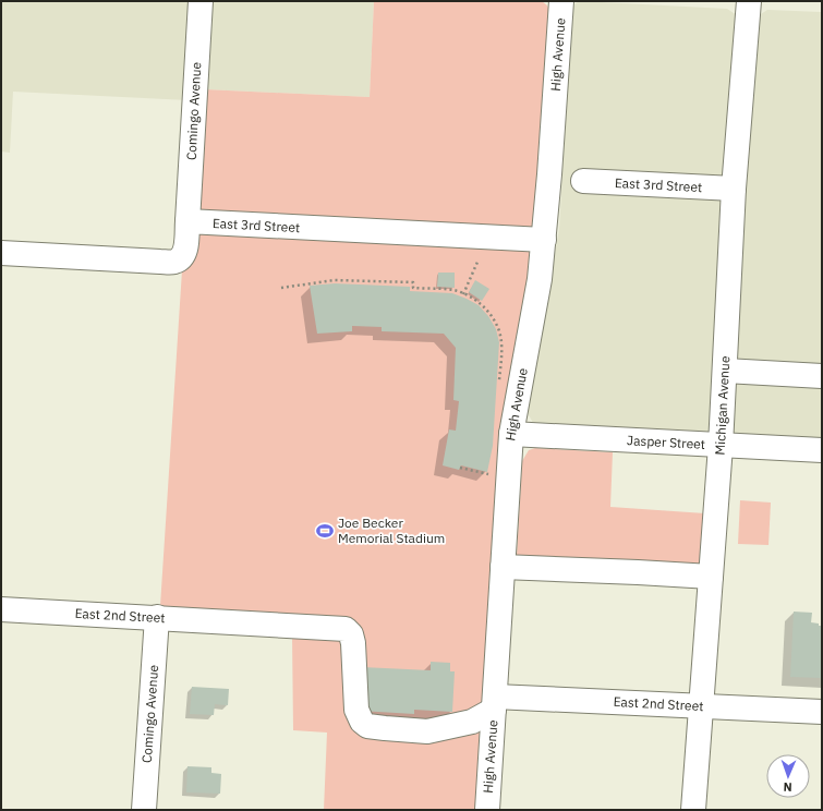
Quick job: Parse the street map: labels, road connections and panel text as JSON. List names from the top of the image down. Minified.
{"streets":{"street":["High Avenue","Comingo Avenue","East 3rd Street","Michigan Avenue","Jasper Street","East 2nd Street"]},"crossings":[["High Avenue","East 3rd Street"],["High Avenue","Jasper Street"],["High Avenue","East 2nd Street"],["Comingo Avenue","East 3rd Street"],["Comingo Avenue","East 2nd Street"],["East 3rd Street","Michigan Avenue"],["Michigan Avenue","Jasper Street"],["Michigan Avenue","East 2nd Street"]],"places":{"sports":["Joe Becker Memorial Stadium"]},"north":"bottom"}
